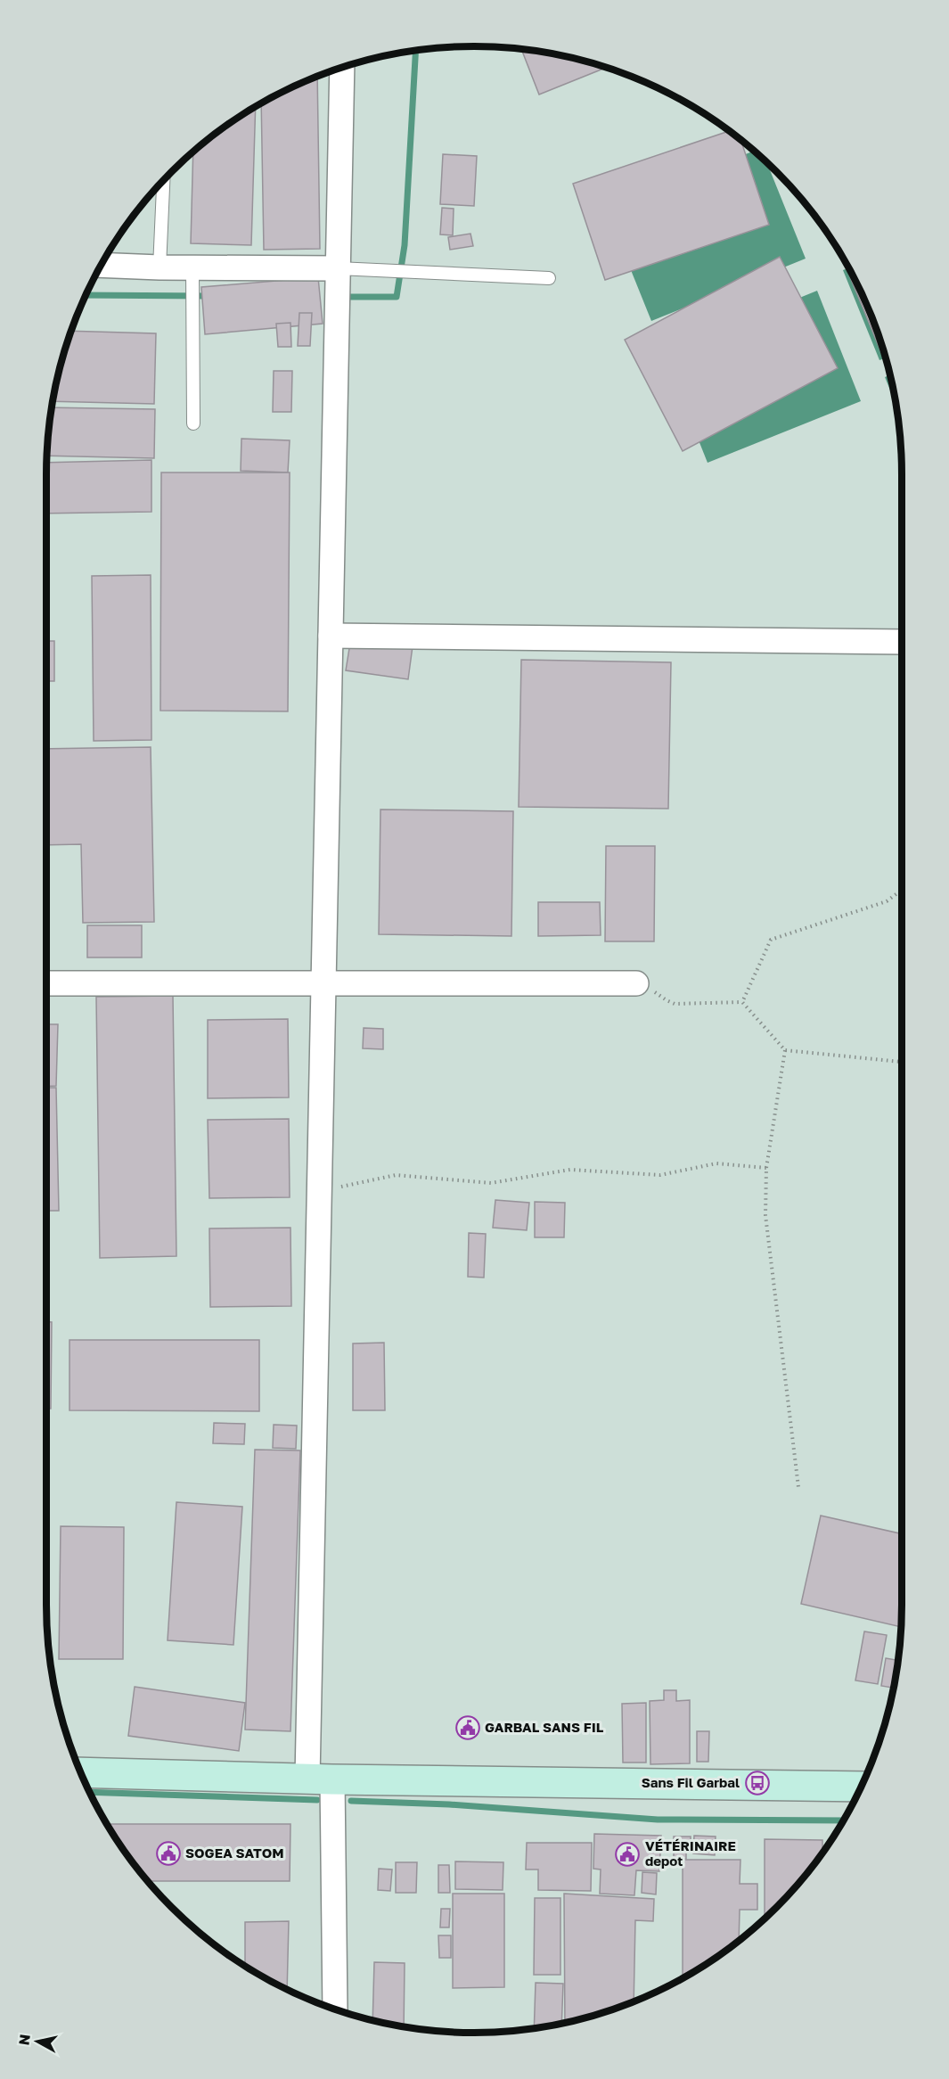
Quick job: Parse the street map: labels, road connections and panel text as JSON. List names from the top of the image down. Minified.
{"places":{"public building":["GARBAL SANS FIL","SOGEA SATOM","VÉTÉRINAIRE depot"],"bus stop":["Sans Fil Garbal"]},"north":"left"}
